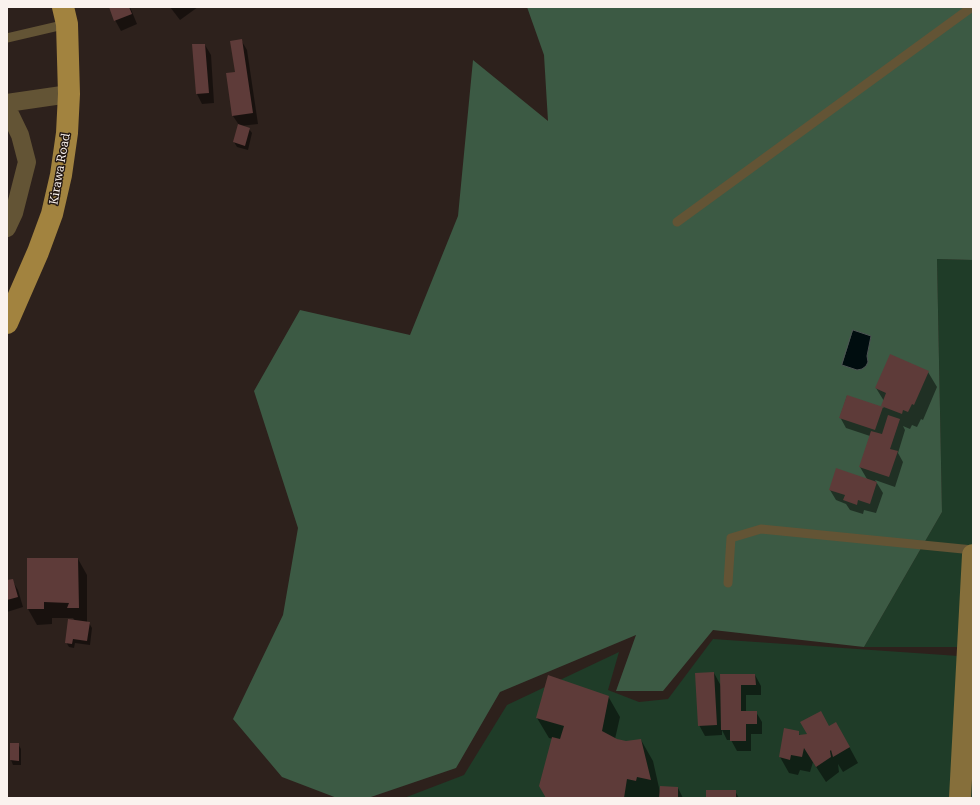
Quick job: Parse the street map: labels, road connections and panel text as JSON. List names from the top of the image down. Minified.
{"streets":{"main road":["Kirawa Road"]}}
